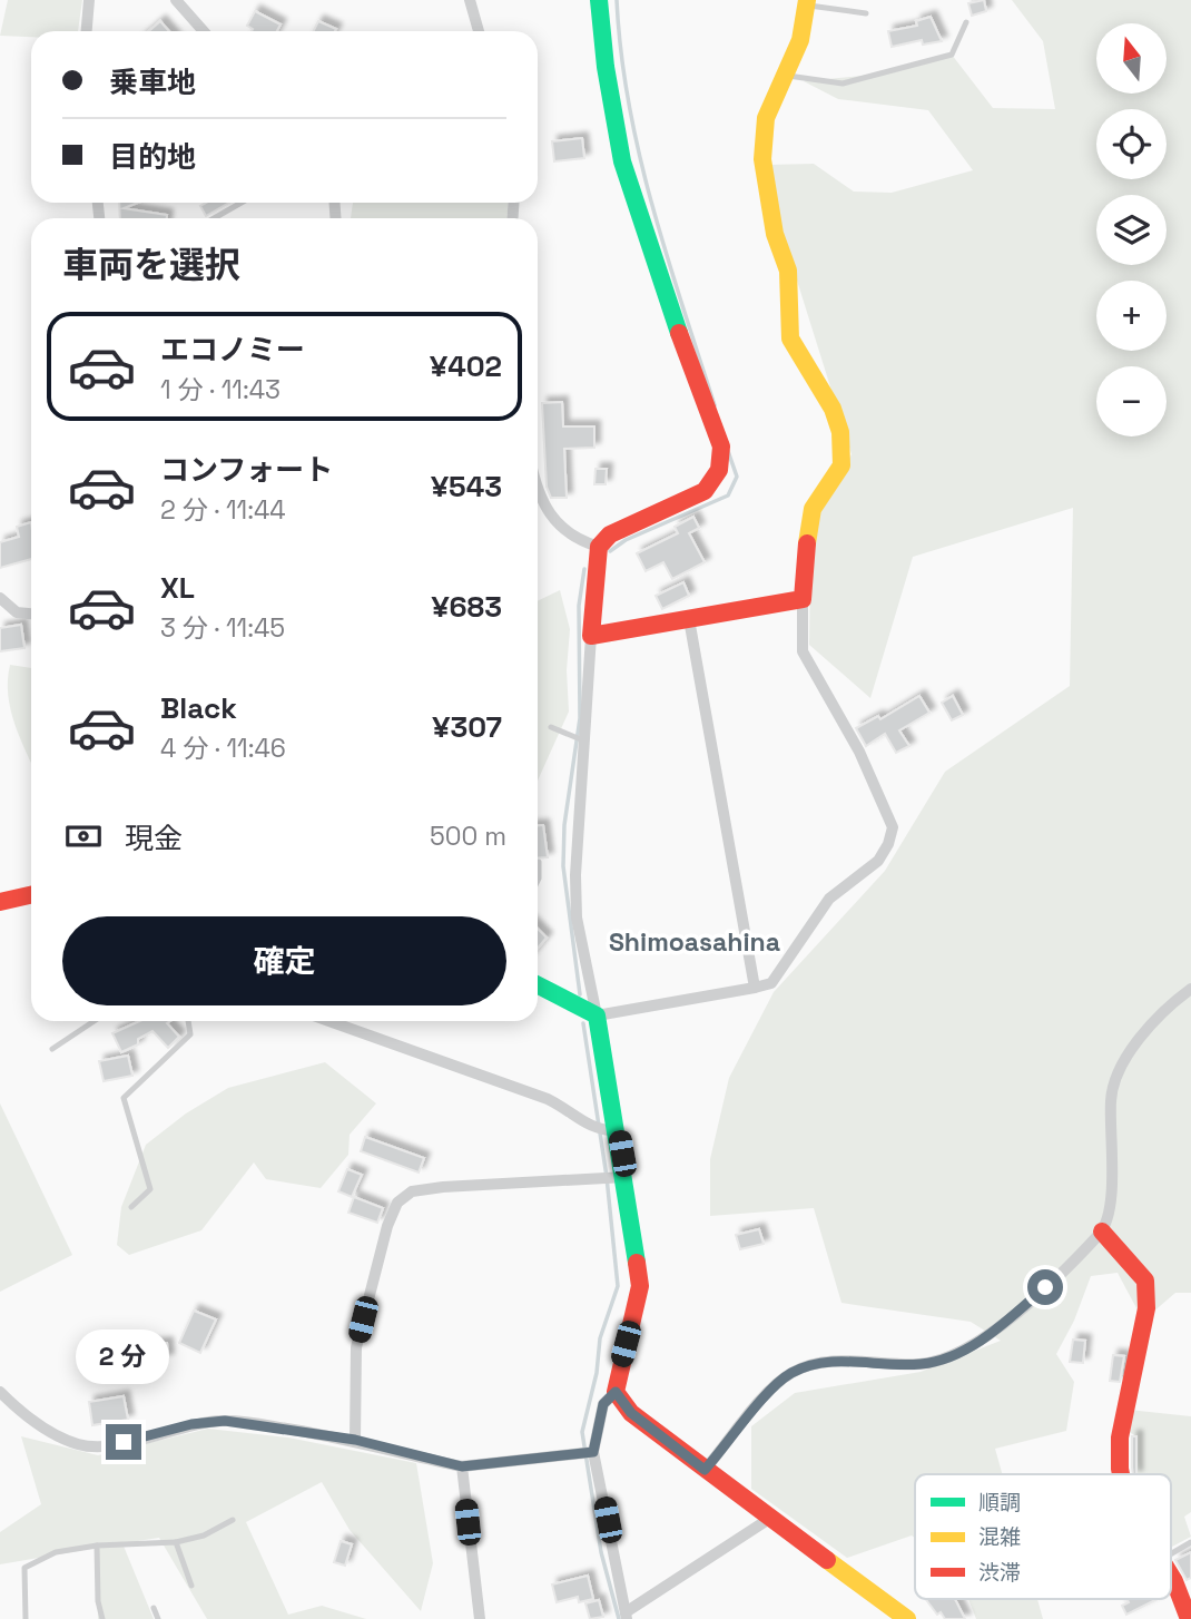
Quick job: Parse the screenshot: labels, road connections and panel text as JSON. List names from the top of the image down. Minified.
{"districts":["Shimoasahina"],"legend":["順調","混雑","渋滞"],"north":"top","page":{"map_buttons":["+","−"],"banner":["乗車地","目的地"],"heading":"車両を選択","list":[{"name":"エコノミー","note":"1 分 · 11:43","value":"¥402"},{"name":"コンフォート","note":"2 分 · 11:44","value":"¥543"},{"name":"XL","note":"3 分 · 11:45","value":"¥683"},{"name":"Black","note":"4 分 · 11:46","value":"¥307"}],"pay":["現金","500 m"],"buttons":"確定","bubble":"2 分"}}
